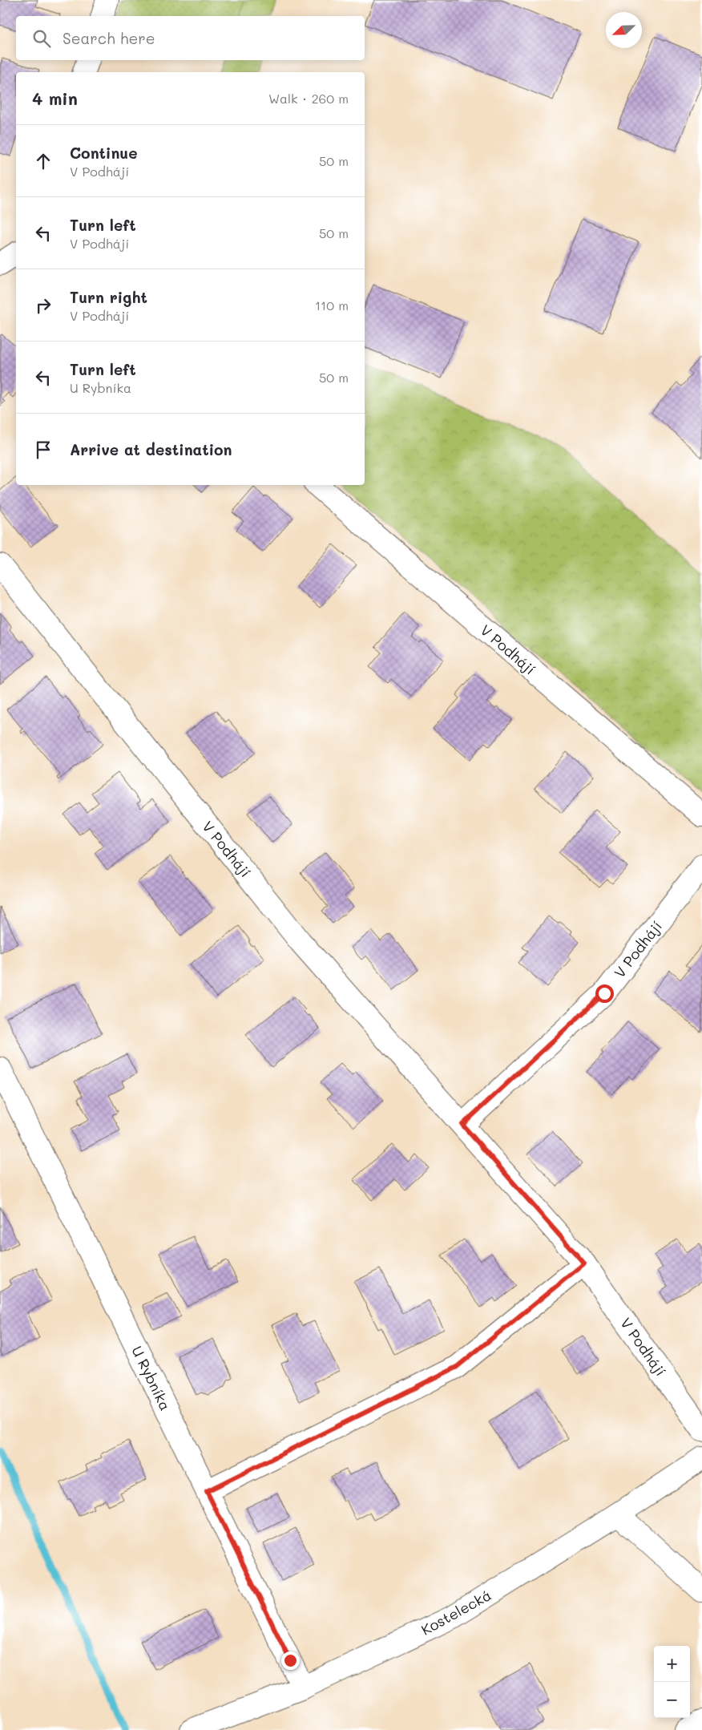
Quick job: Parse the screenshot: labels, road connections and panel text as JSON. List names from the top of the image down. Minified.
{"streets":{"street":["V Podhájí","U Rybníka","Kostelecká"]},"crossings":[["U Rybníka","Kostelecká"]],"north":"bottom left","page":{"search":"Search here","heading":["4 min","Walk · 260 m"],"list":[["Continue","V Podhájí","50 m"],["Turn left","V Podhájí","50 m"],["Turn right","V Podhájí","110 m"],["Turn left","U Rybníka","50 m"],"Arrive at destination"],"map_buttons":["+","−"]}}
